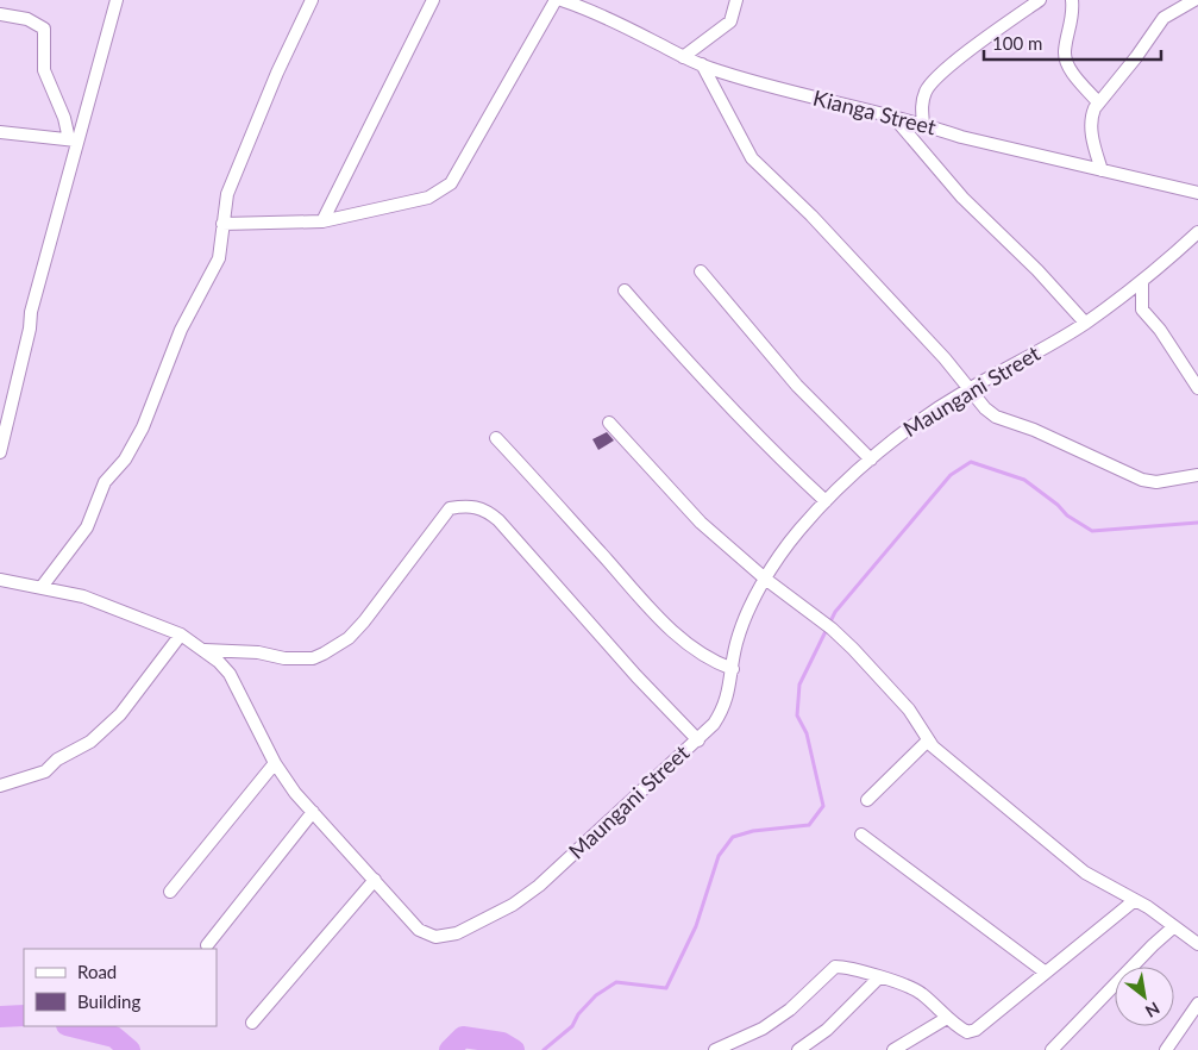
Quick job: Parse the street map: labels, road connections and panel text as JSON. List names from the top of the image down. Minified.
{"streets":{"street":["Kianga Street","Maungani Street"]},"legend":["Road","Building"],"scale_bar":"100 m","north":"bottom right"}
